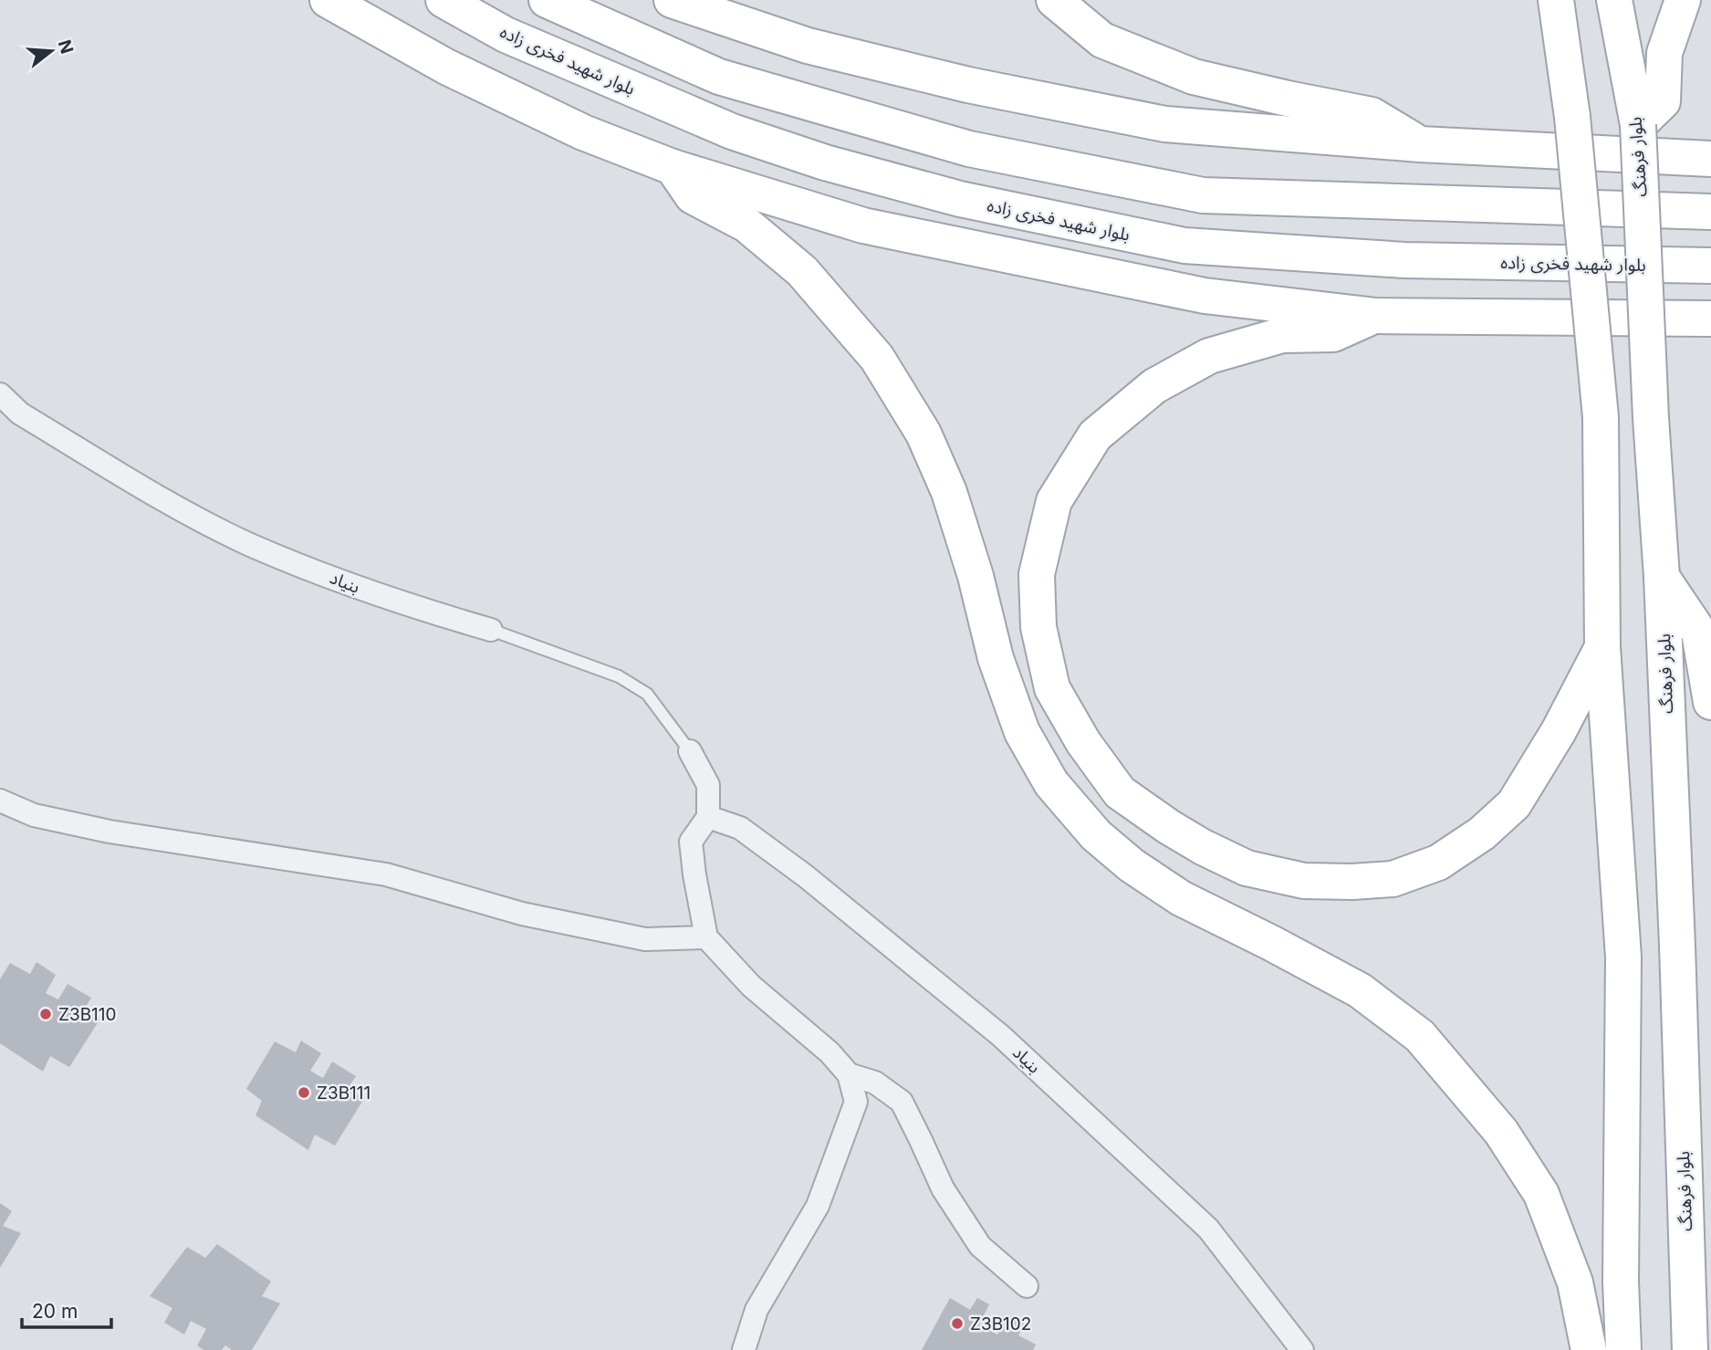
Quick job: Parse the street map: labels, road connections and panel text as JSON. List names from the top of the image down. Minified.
{"streets":{"main road":["بلوار شهید فخری زاده","بلوار فرهنگ"],"street":["بنیاد"]},"places":["Z3B110","Z3B111","Z3B102"],"scale_bar":"20 m","north":"right"}
